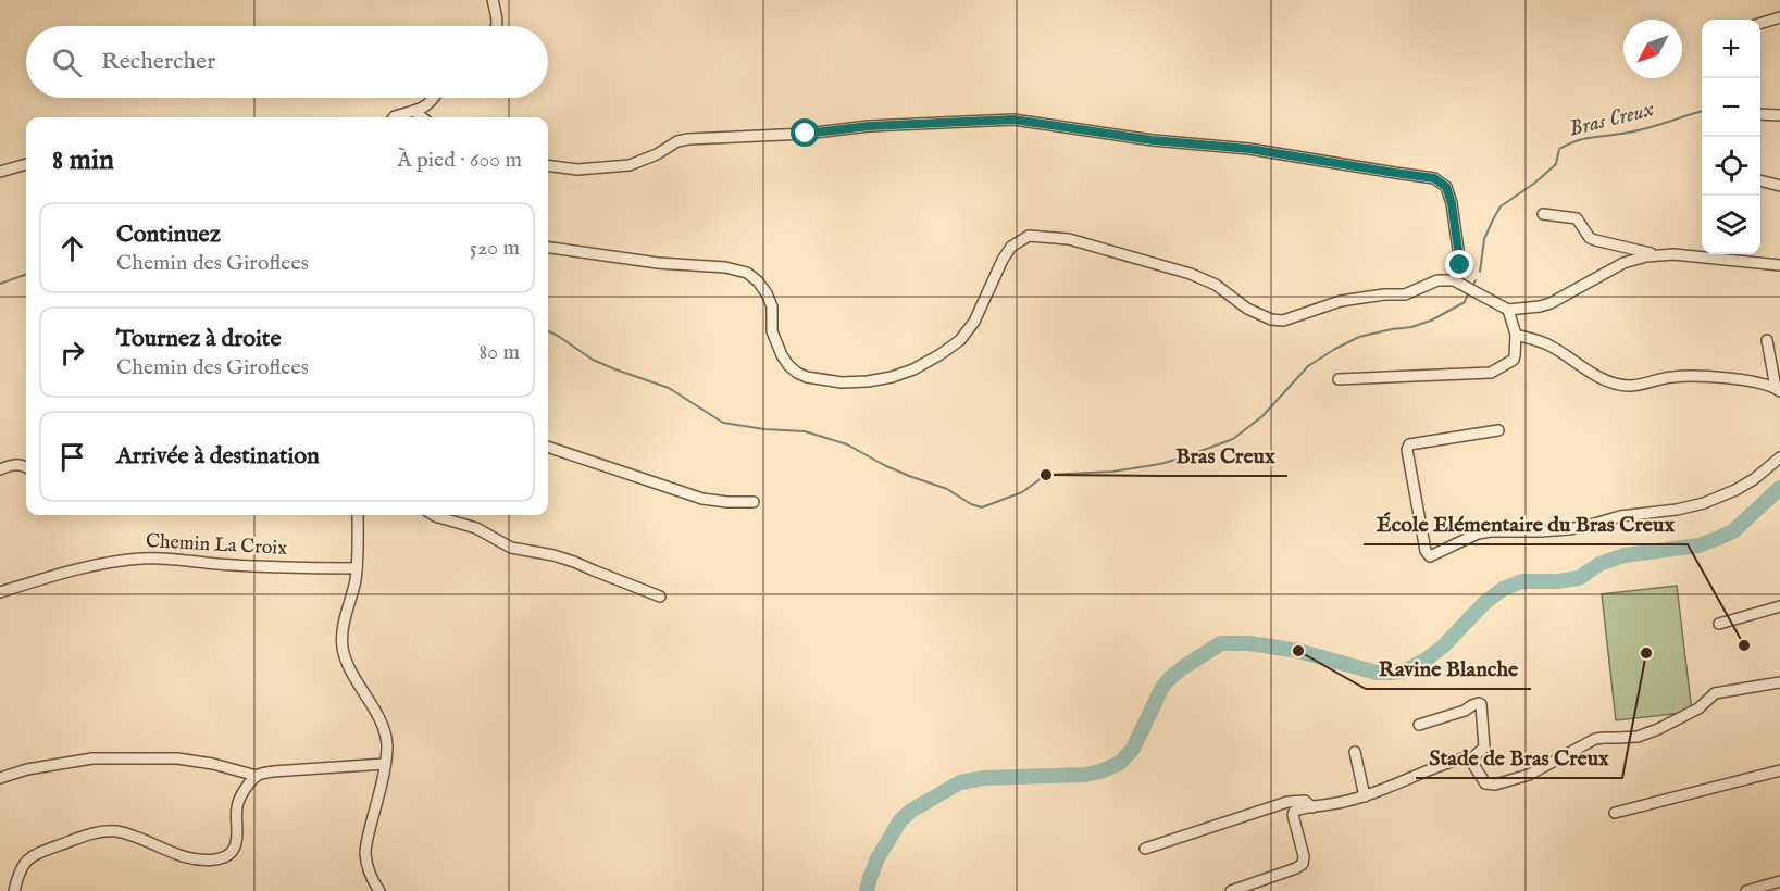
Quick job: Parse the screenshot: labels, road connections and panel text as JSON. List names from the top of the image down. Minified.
{"streets":{"street":["Chemin La Croix"]},"water":["Bras Creux"],"places":["Bras Creux","École Elémentaire du Bras Creux","Ravine Blanche","Stade de Bras Creux"],"north":"bottom left","page":{"map_buttons":["+","−"],"search":"Rechercher","heading":["8 min","À pied · 600 m"],"list":[["Continuez","Chemin des Giroflees","520 m"],["Tournez à droite","Chemin des Giroflees","80 m"],"Arrivée à destination"]}}
